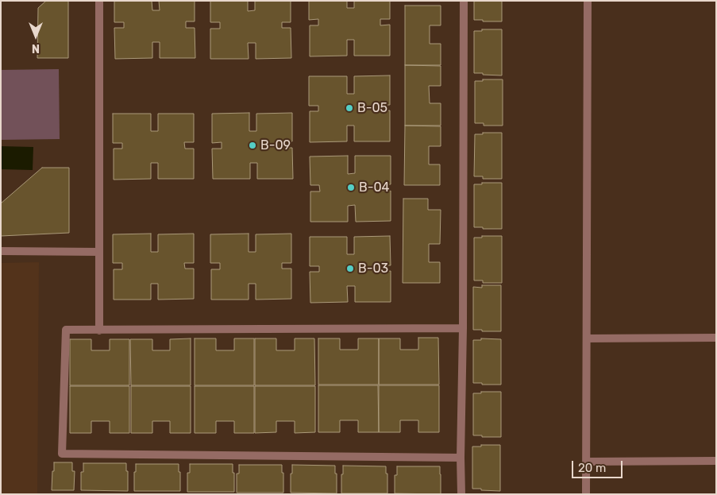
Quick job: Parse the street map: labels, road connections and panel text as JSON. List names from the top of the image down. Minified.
{"places":["B-05","B-09","B-04","B-03"],"scale_bar":"20 m","north":"bottom"}
